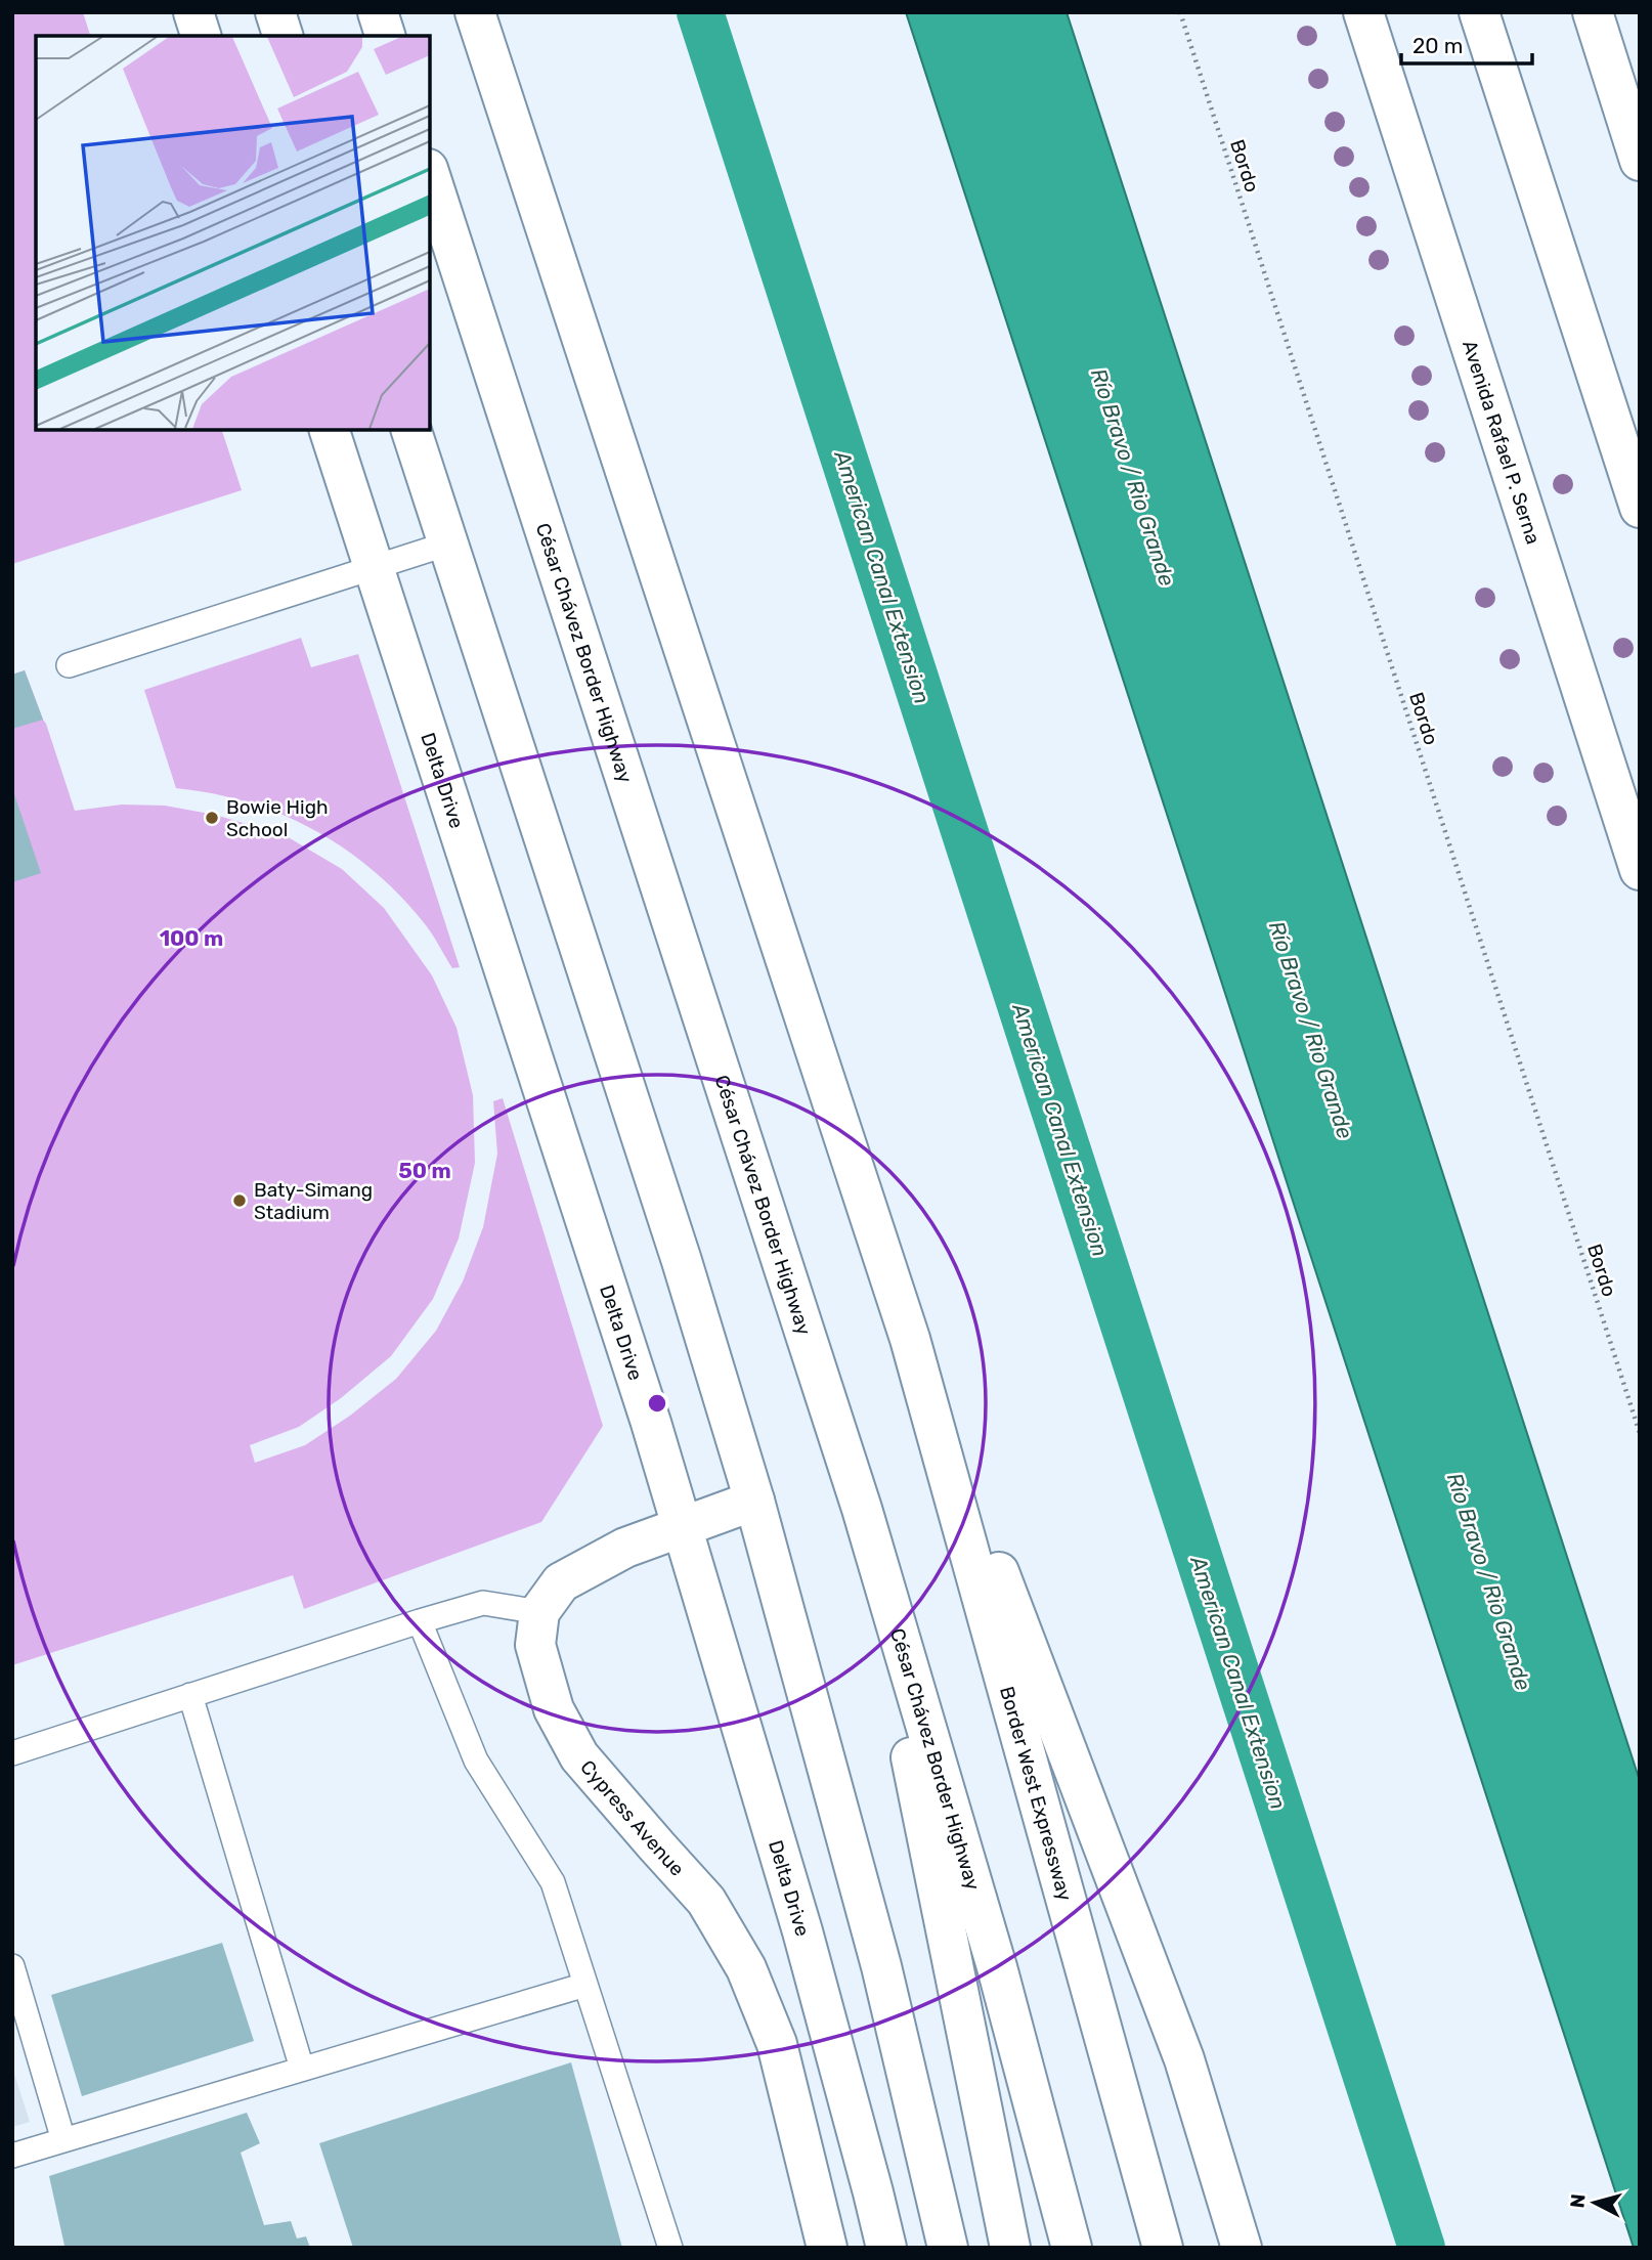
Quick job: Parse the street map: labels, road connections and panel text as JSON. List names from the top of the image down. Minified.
{"streets":{"main road":["Avenida Rafael P. Serna","César Chávez Border Highway","Delta Drive","Border West Expressway","Cypress Avenue"],"path":["Bordo"]},"water":["Río Bravo / Rio Grande","American Canal Extension"],"places":["Bowie High School","Baty-Simang Stadium"],"scale_bar":"20 m","north":"left","rings":["100 m","50 m"]}
